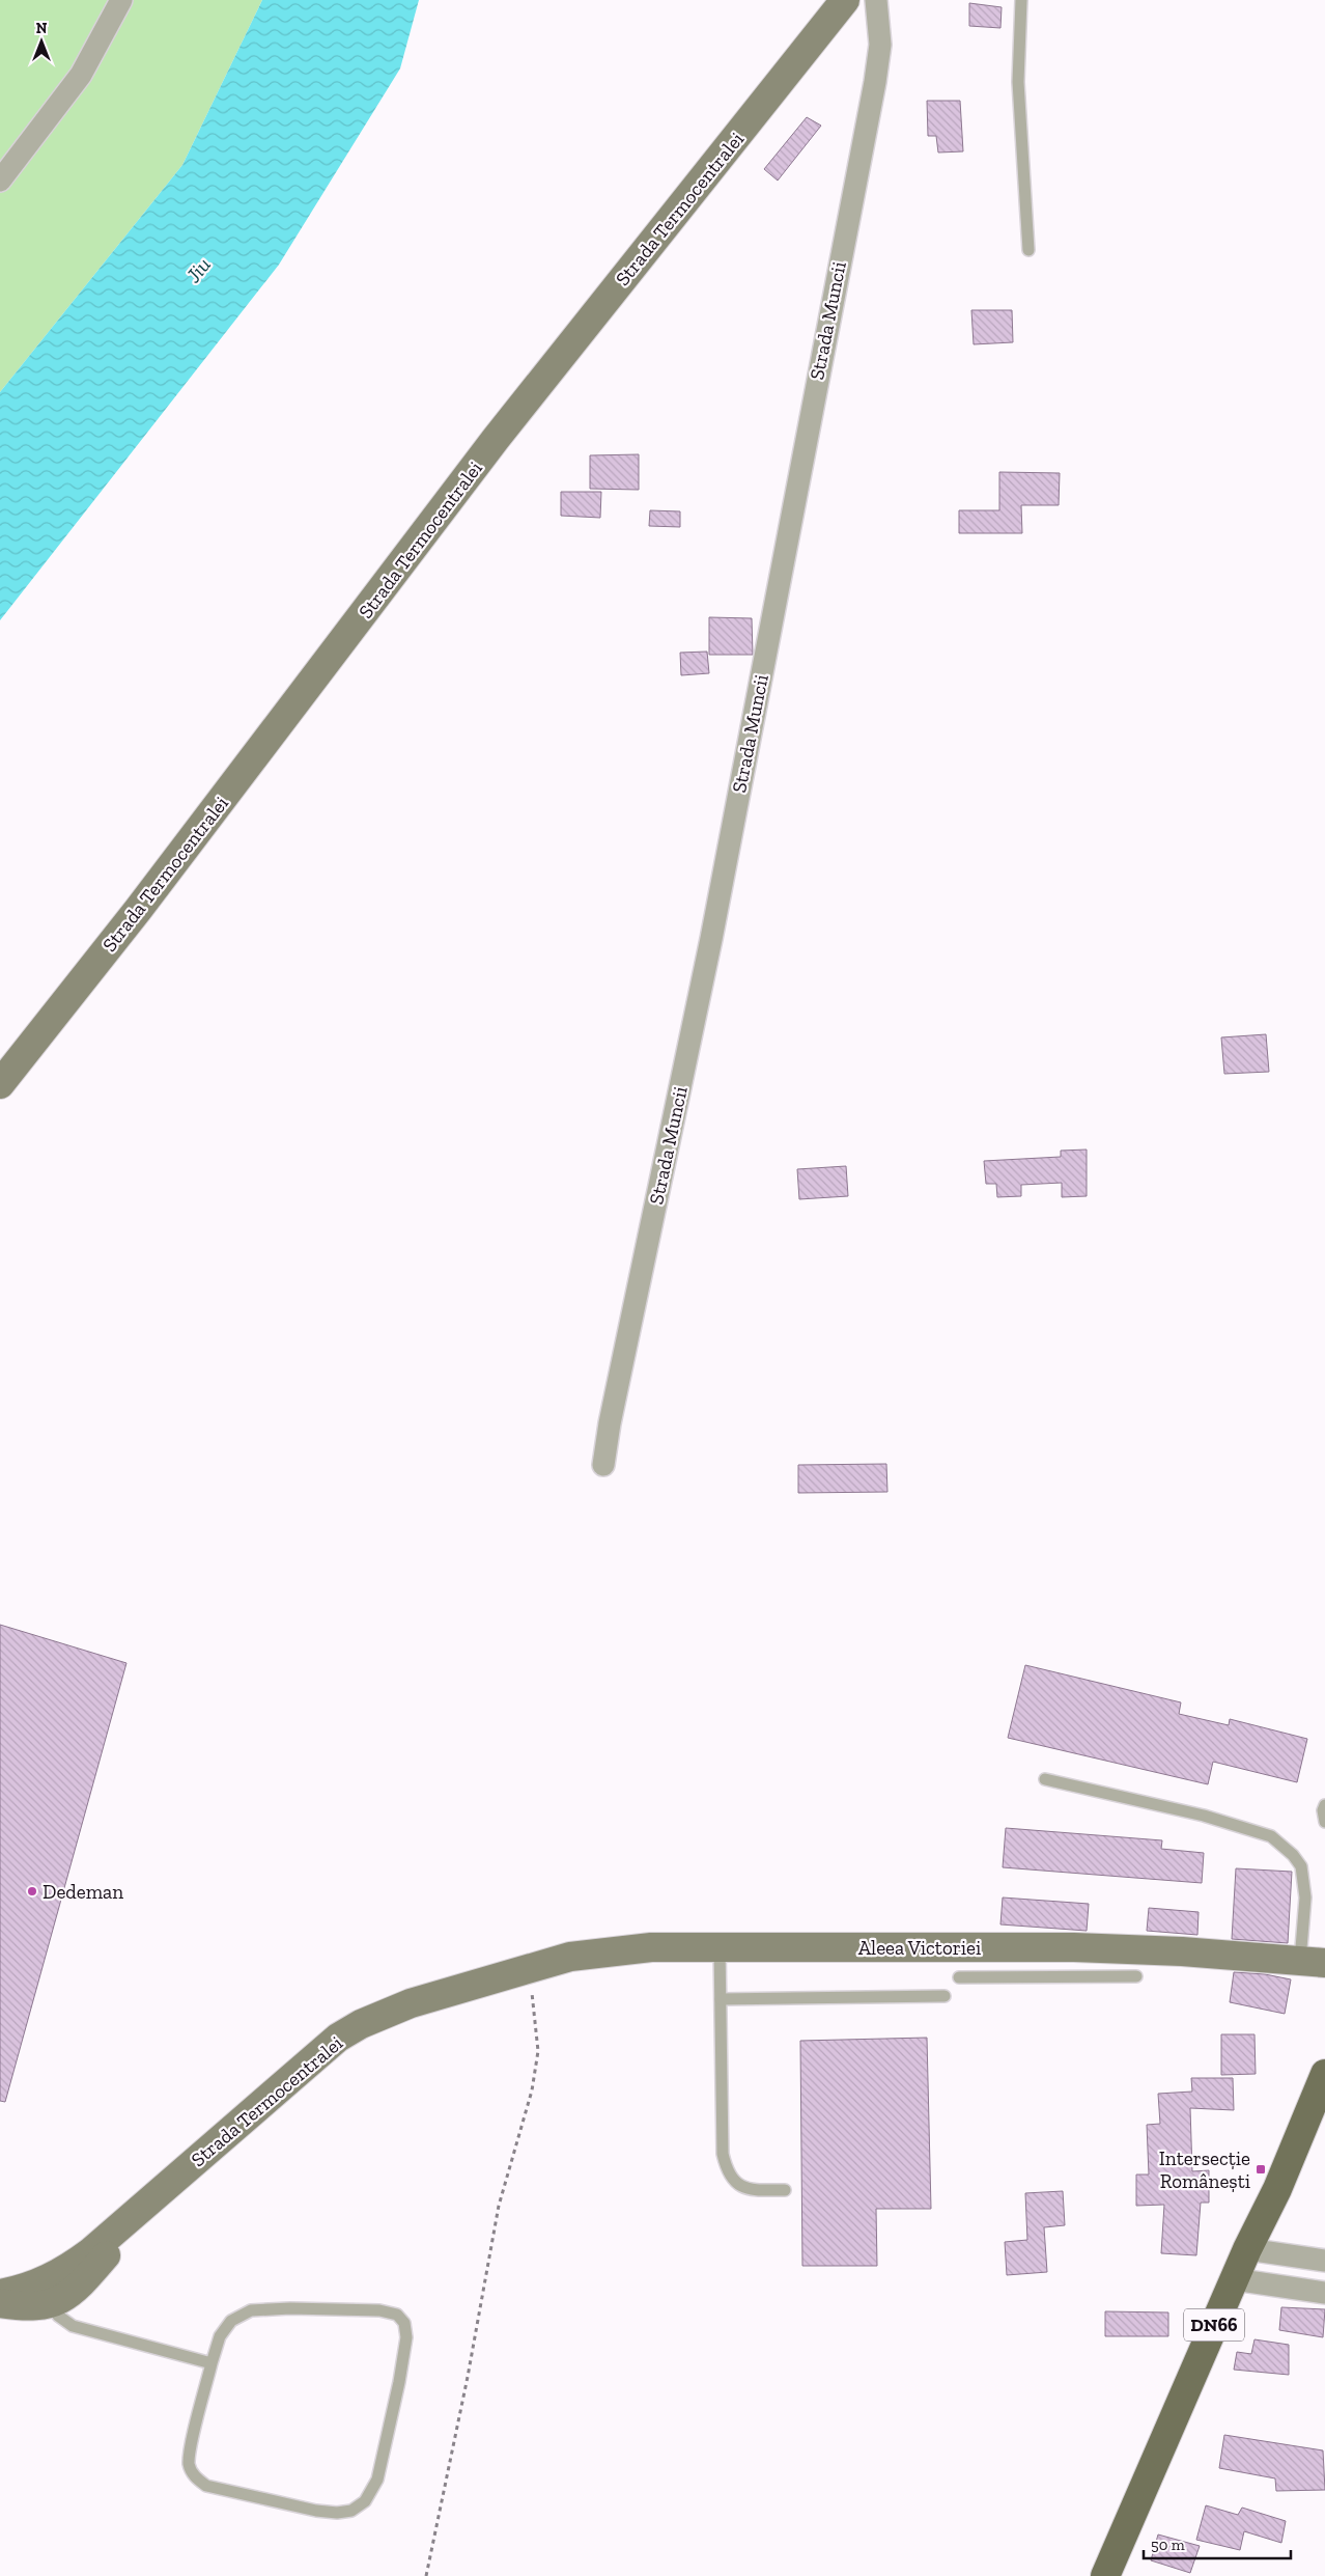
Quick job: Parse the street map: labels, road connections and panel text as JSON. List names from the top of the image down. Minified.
{"streets":{"main road":["DN66"],"street":["Strada Termocentralei","Strada Muncii","Aleea Victoriei"]},"crossings":[["Strada Termocentralei","Aleea Victoriei"]],"water":["Jiu"],"places":{"other":["Dedeman"],"transit":["Intersecție Românești"]},"scale_bar":"50 m","north":"top"}
